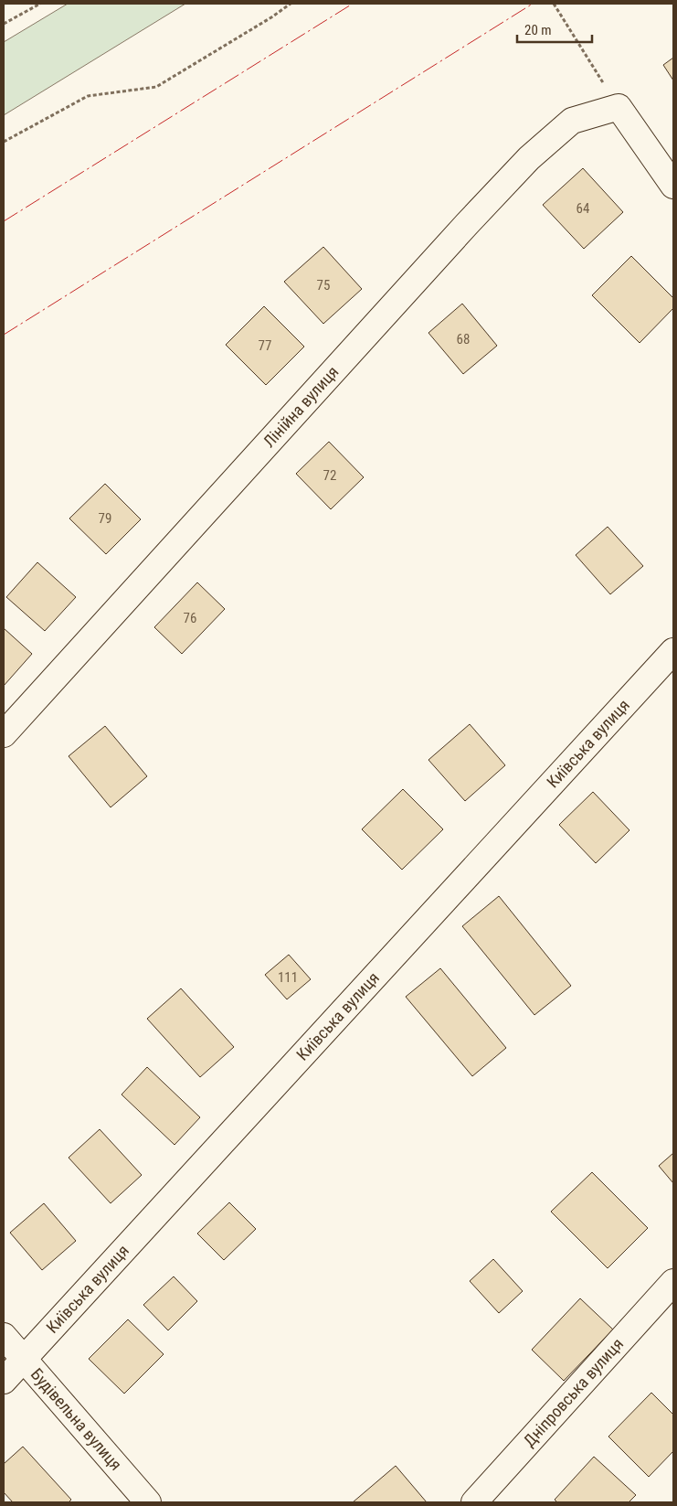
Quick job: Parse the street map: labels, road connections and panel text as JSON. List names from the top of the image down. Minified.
{"streets":{"street":["Лінійна вулиця","Київська вулиця","Дніпровська вулиця","Будівельна вулиця"]},"crossings":[["Київська вулиця","Будівельна вулиця"]],"house_numbers":["64","75","68","77","72","79","76","111"],"scale_bar":"20 m"}
